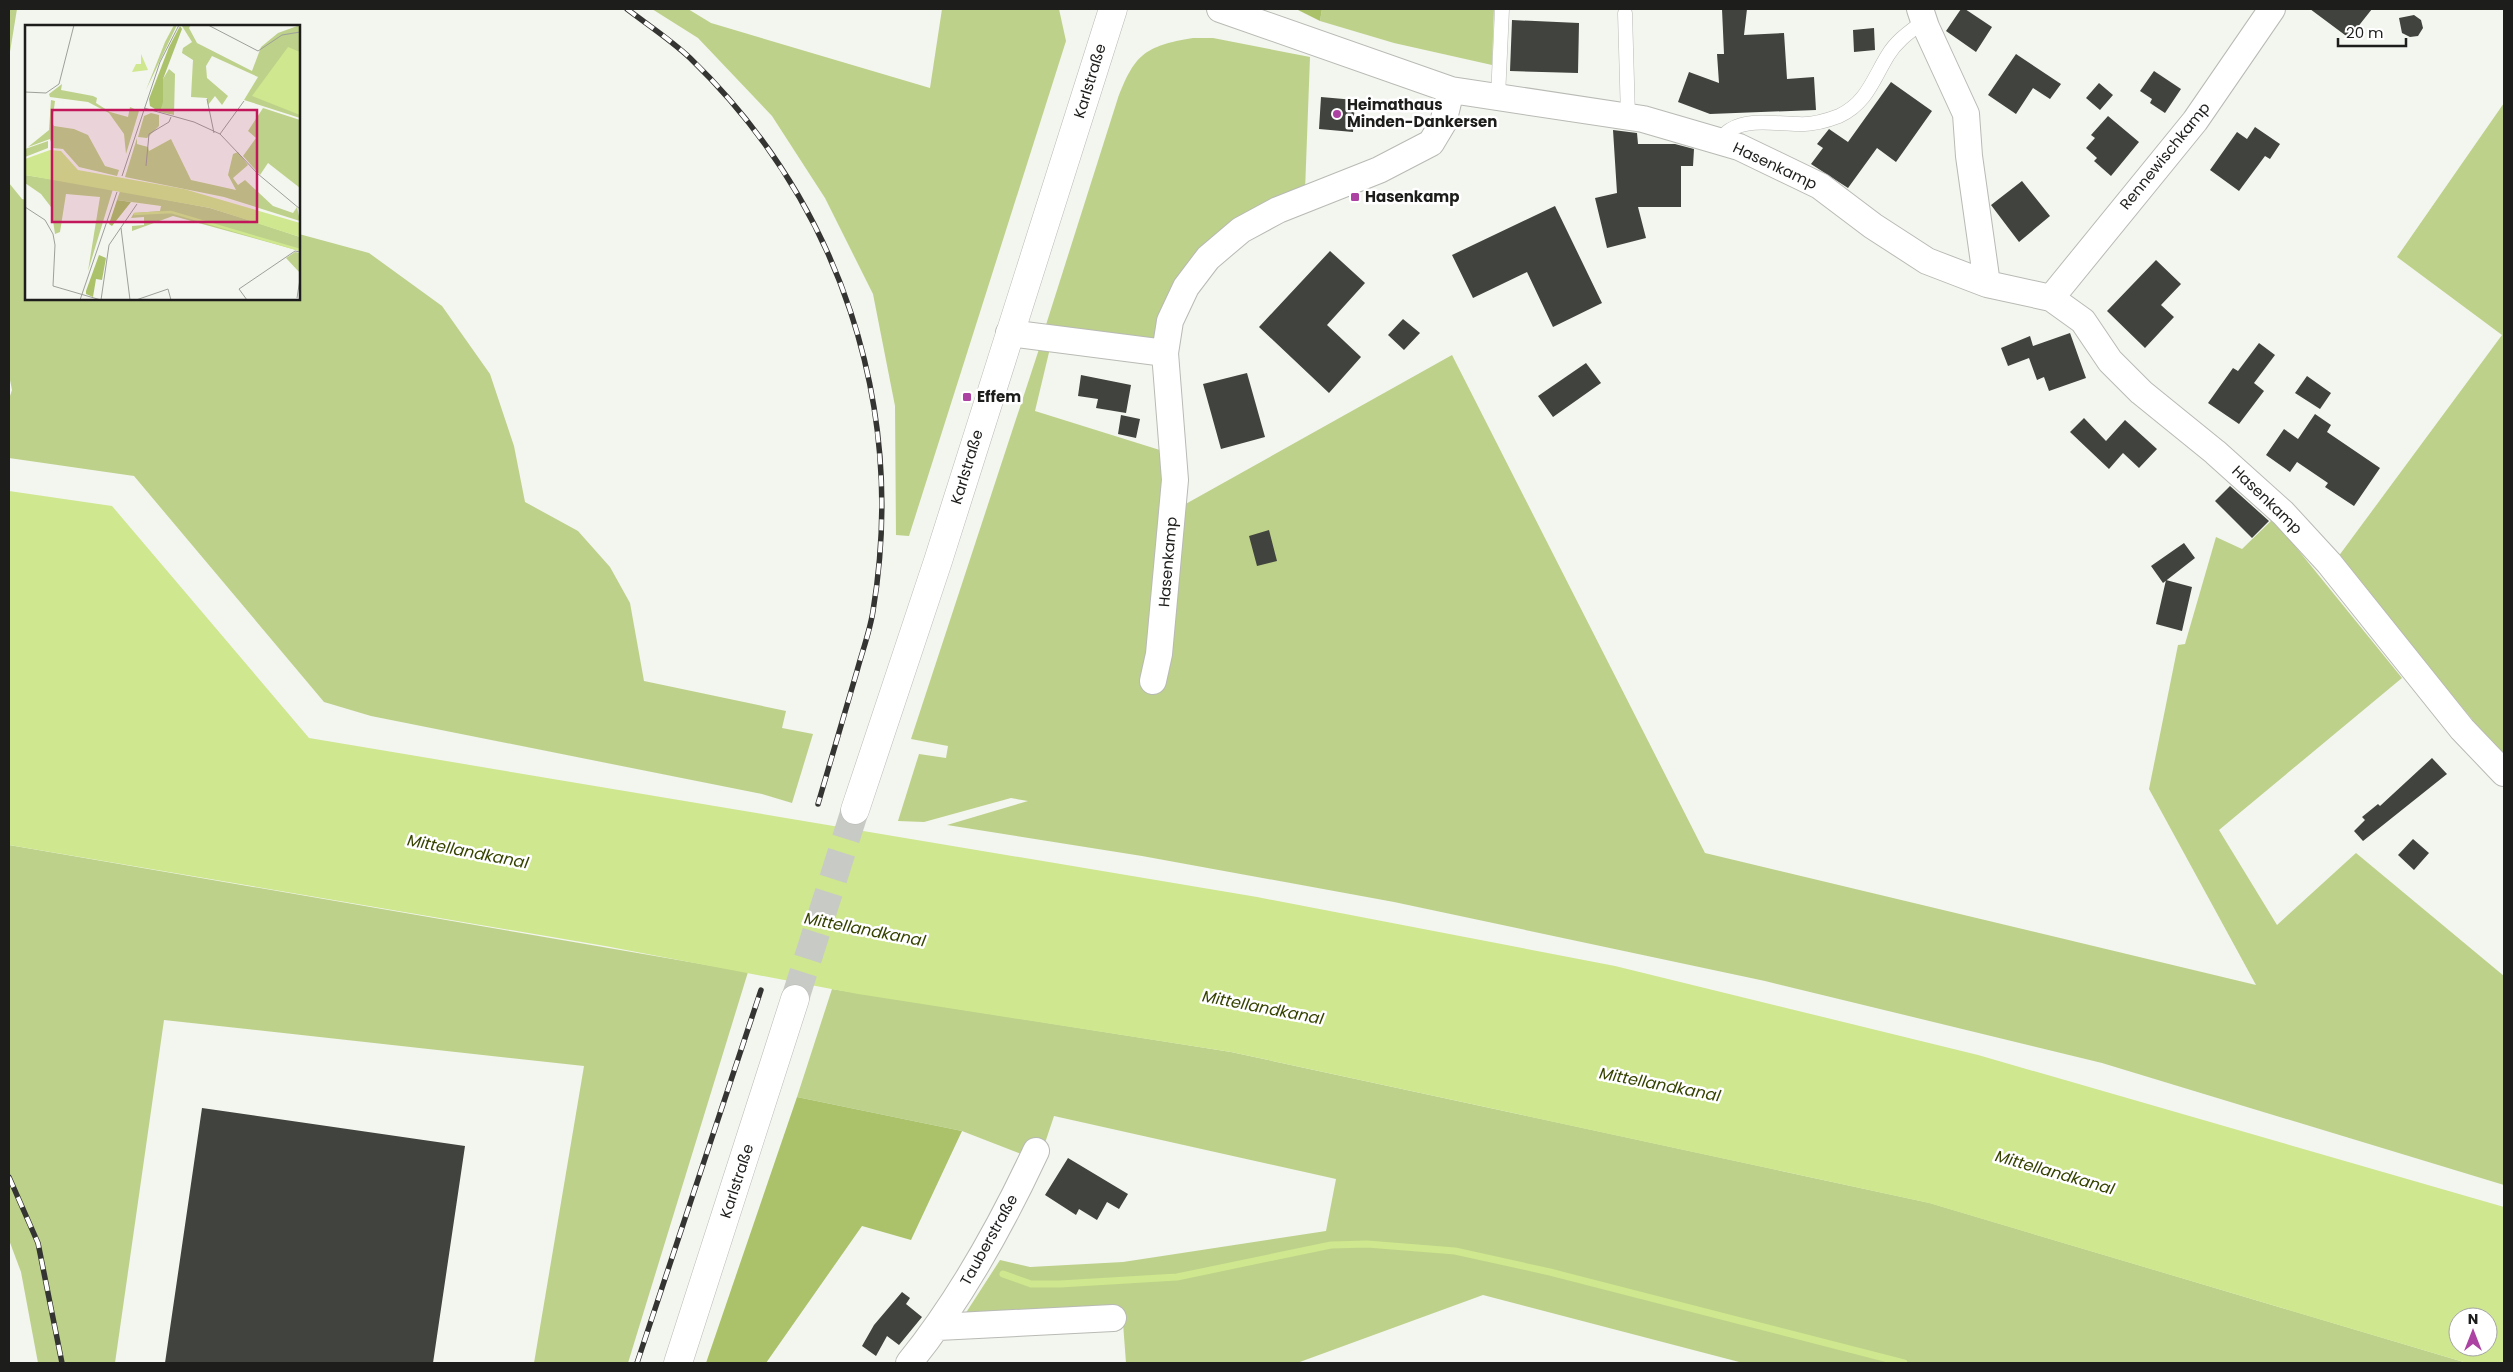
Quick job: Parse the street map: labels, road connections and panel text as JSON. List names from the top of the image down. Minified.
{"streets":{"street":["Karlstraße","Rennewischkamp","Hasenkamp","Tauberstraße"]},"crossings":[["Rennewischkamp","Hasenkamp"]],"water":["Mittellandkanal"],"places":{"other":["Heimathaus Minden-Dankersen"],"transit":["Hasenkamp","Effem"]},"scale_bar":"20 m","north":"top"}
